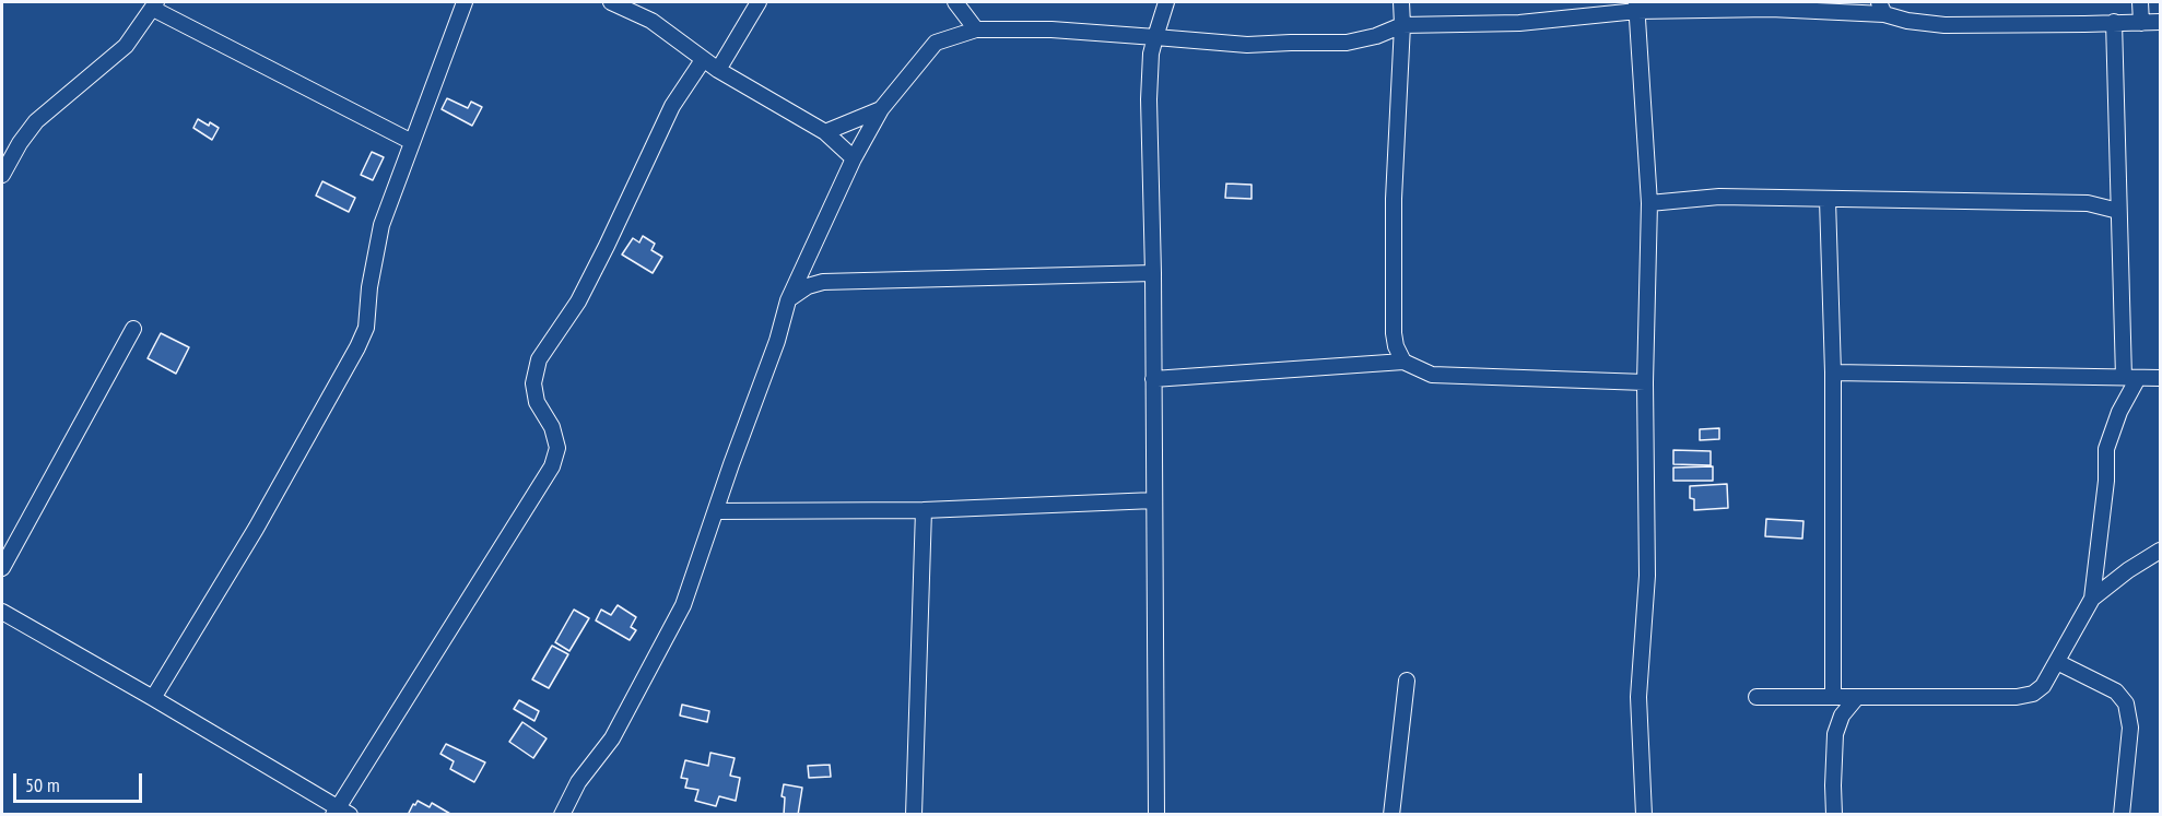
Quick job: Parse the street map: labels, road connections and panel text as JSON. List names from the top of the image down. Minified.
{"scale_bar":"50 m"}
